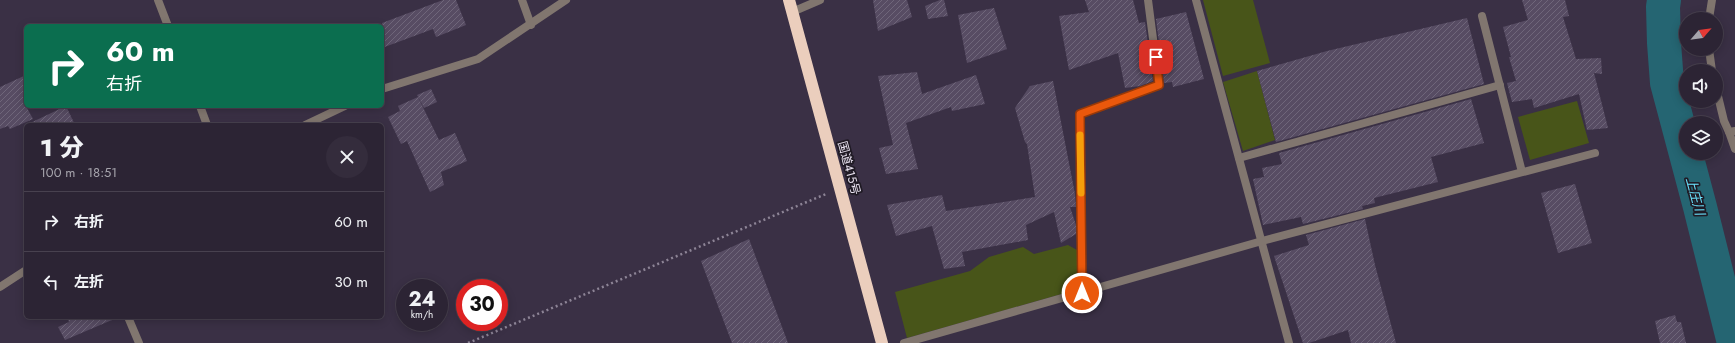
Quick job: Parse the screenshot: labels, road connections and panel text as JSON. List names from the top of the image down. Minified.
{"streets":{"highway":["国道415号"]},"water":["上庄川"],"north":"top right","page":{"turn":["60 m","右折"],"heading":["1 分","100 m · 18:51"],"list":[{"name":"右折","value":"60 m"},{"name":"左折","value":"30 m"}],"speed":"24 km/h","limit":"30"}}
